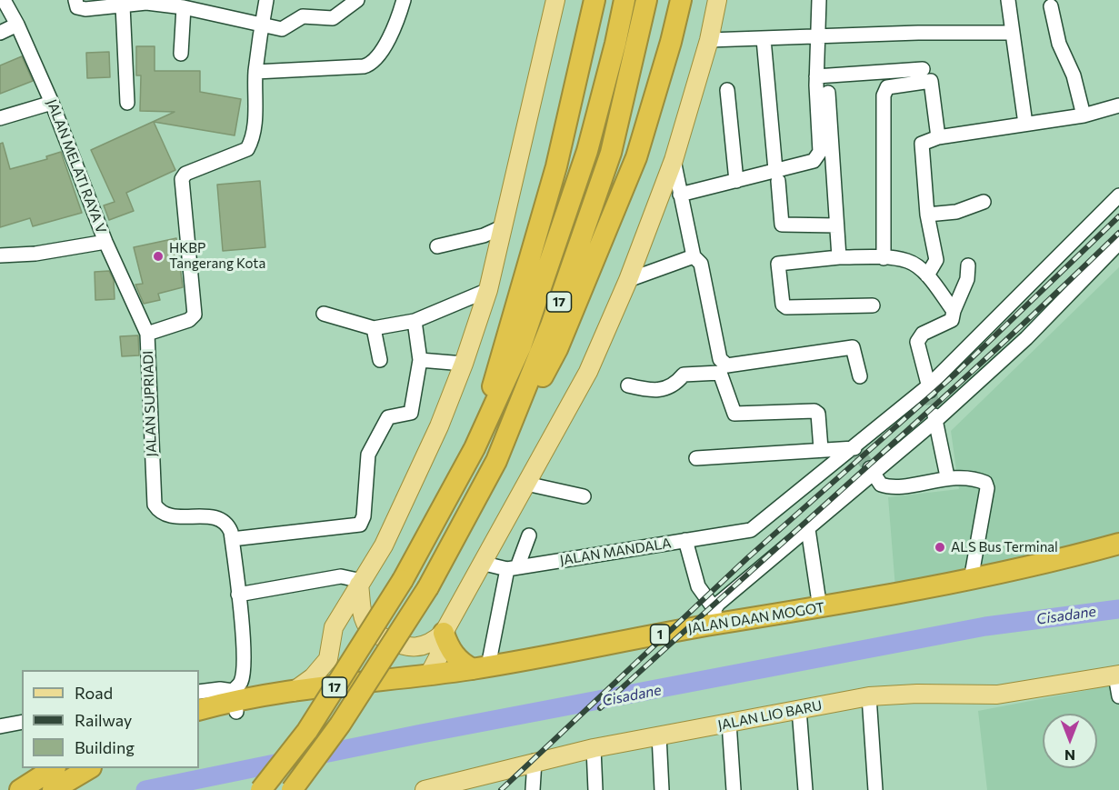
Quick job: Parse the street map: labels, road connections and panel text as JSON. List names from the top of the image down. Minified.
{"streets":{"highway":["17","JALAN DAAN MOGOT","1"],"main road":["JALAN LIO BARU"],"street":["JALAN MELATI RAYA V","JALAN SUPRIADI","JALAN MANDALA"]},"crossings":[["JALAN MELATI RAYA V","JALAN SUPRIADI"],["JALAN SUPRIADI","JALAN DAAN MOGOT"]],"water":["Cisadane"],"places":["HKBP Tangerang Kota","ALS Bus Terminal"],"legend":["Road","Railway","Building"],"north":"bottom"}
